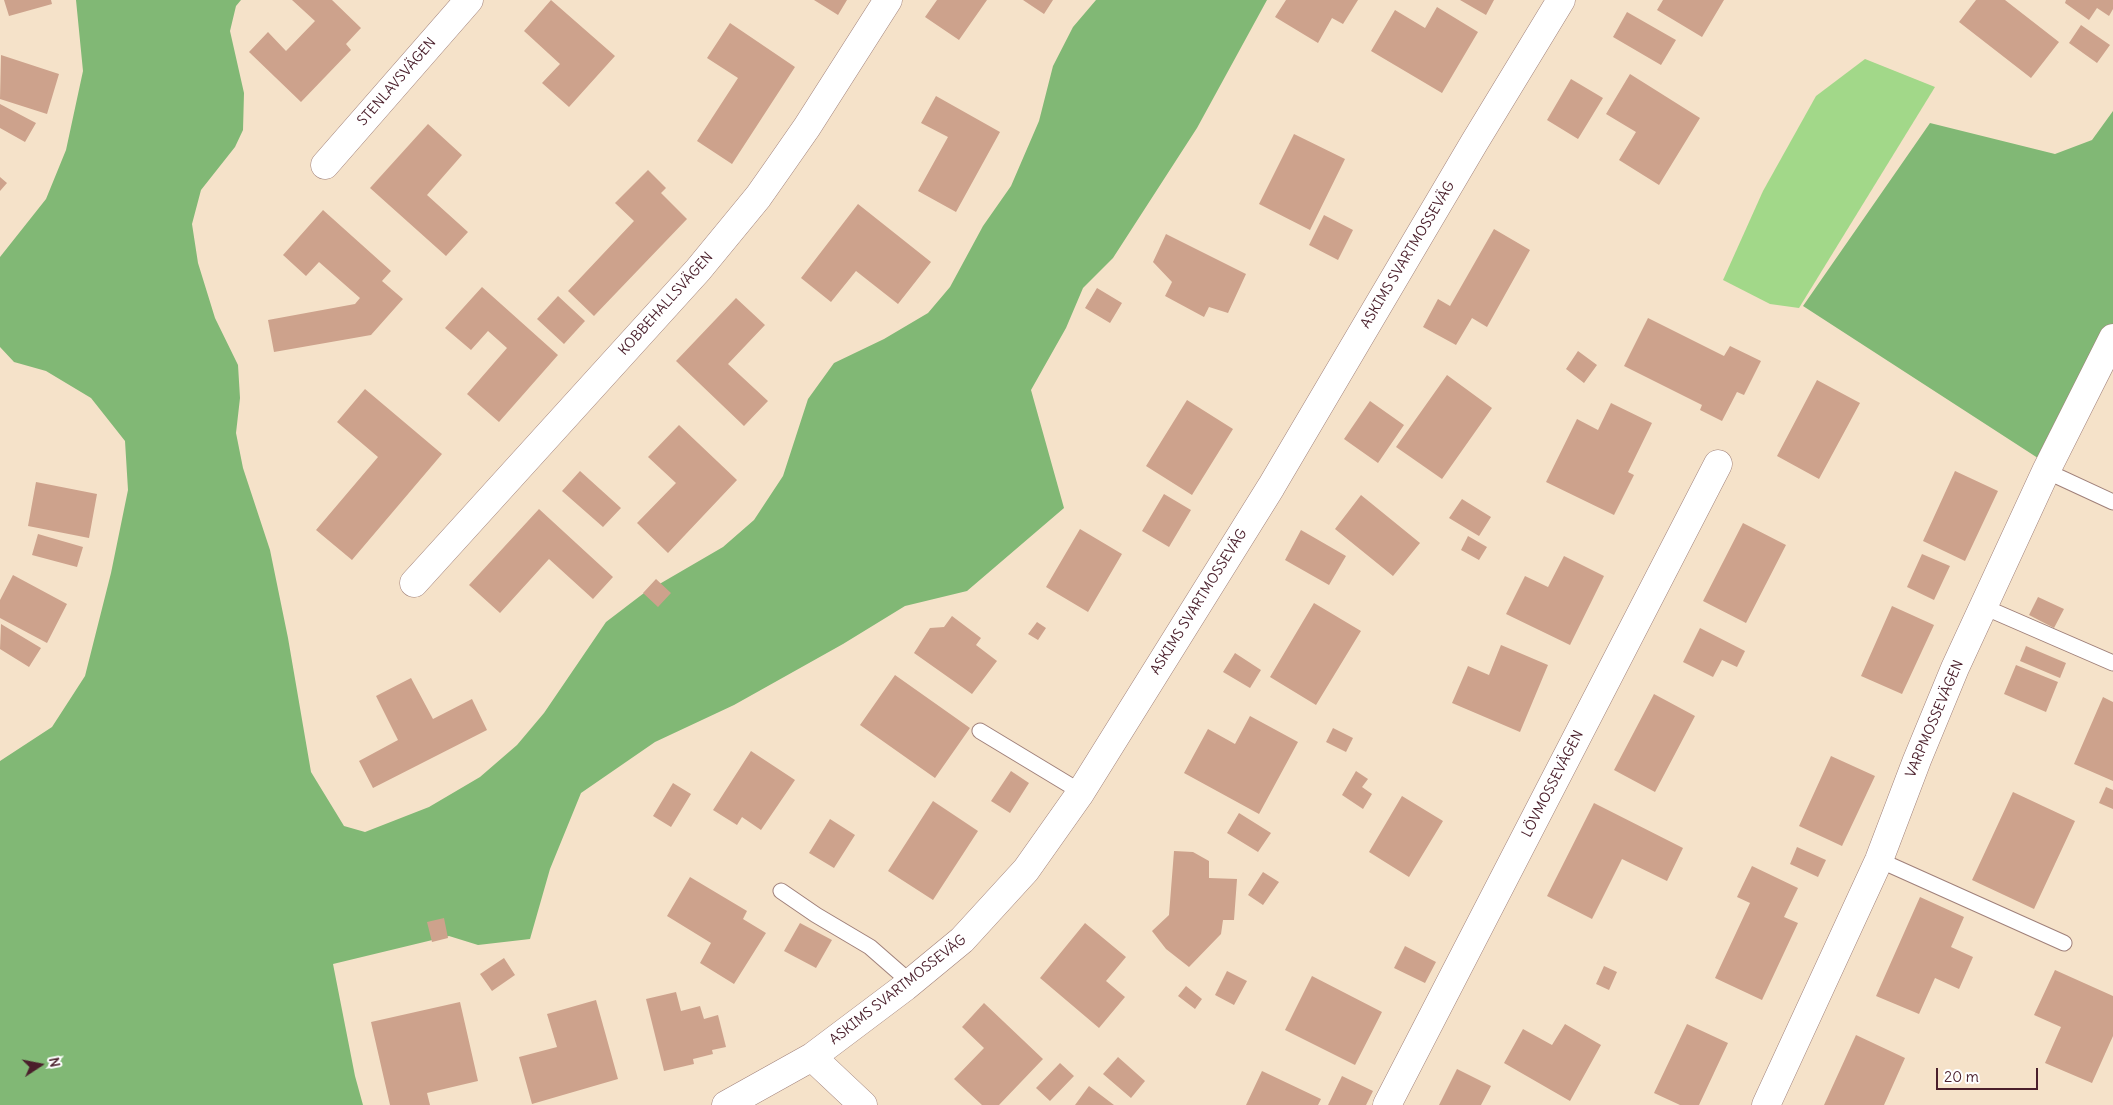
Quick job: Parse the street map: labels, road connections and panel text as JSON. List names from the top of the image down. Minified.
{"streets":{"street":["STENLAVSVÄGEN","ASKIMS SVARTMOSSEVÄG","KOBBEHALLSVÄGEN","VARPMOSSEVÄGEN","LÖVMOSSEVÄGEN"]},"scale_bar":"20 m","north":"right"}
